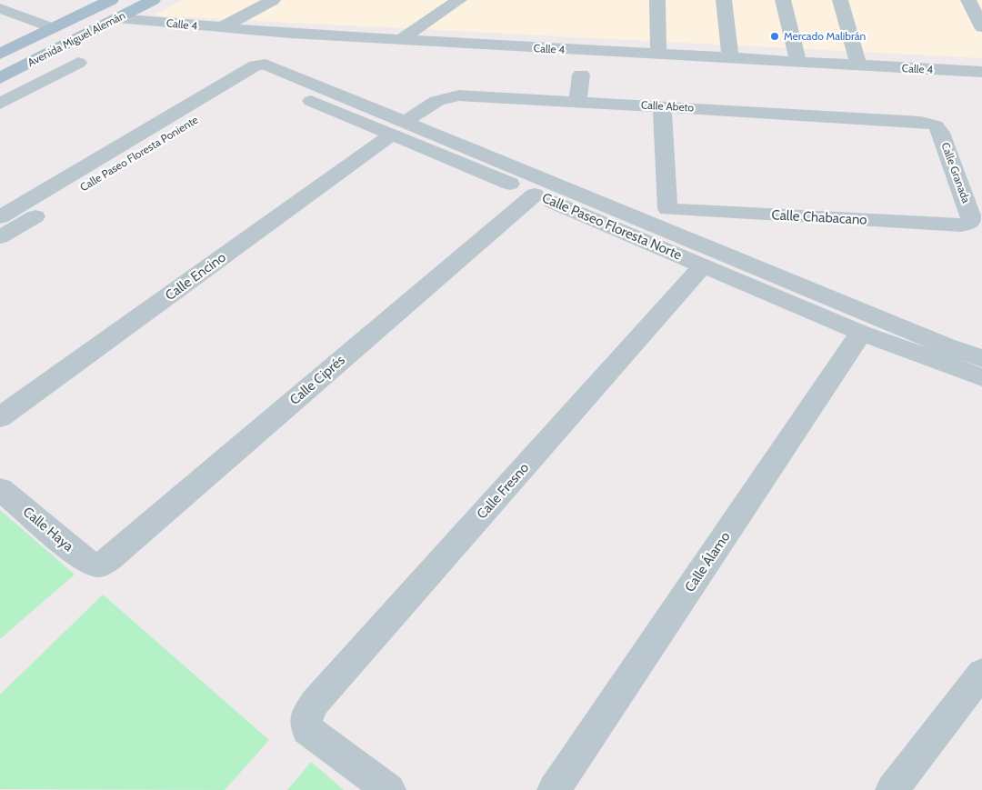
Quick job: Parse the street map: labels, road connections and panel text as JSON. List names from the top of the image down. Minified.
{"streets":{"main road":["Avenida Miguel Alemán"],"street":["Calle 4","Calle Abeto","Calle Paseo Floresta Poniente","Calle Granada","Calle Chabacano","Calle Paseo Floresta Norte","Calle Encino","Calle Ciprés","Calle Fresno","Calle Haya","Calle Álamo"]},"crossings":[["Calle 4","Avenida Miguel Alemán"],["Calle Abeto","Calle Granada"],["Calle Abeto","Calle Paseo Floresta Norte"],["Calle Abeto","Calle Encino"],["Calle Paseo Floresta Poniente","Calle Paseo Floresta Norte"],["Calle Granada","Calle Chabacano"],["Calle Chabacano","Calle Paseo Floresta Norte"],["Calle Paseo Floresta Norte","Calle Encino"],["Calle Paseo Floresta Norte","Calle Ciprés"],["Calle Paseo Floresta Norte","Calle Fresno"],["Calle Paseo Floresta Norte","Calle Álamo"],["Calle Ciprés","Calle Haya"]],"places":["Mercado Malibrán"]}
